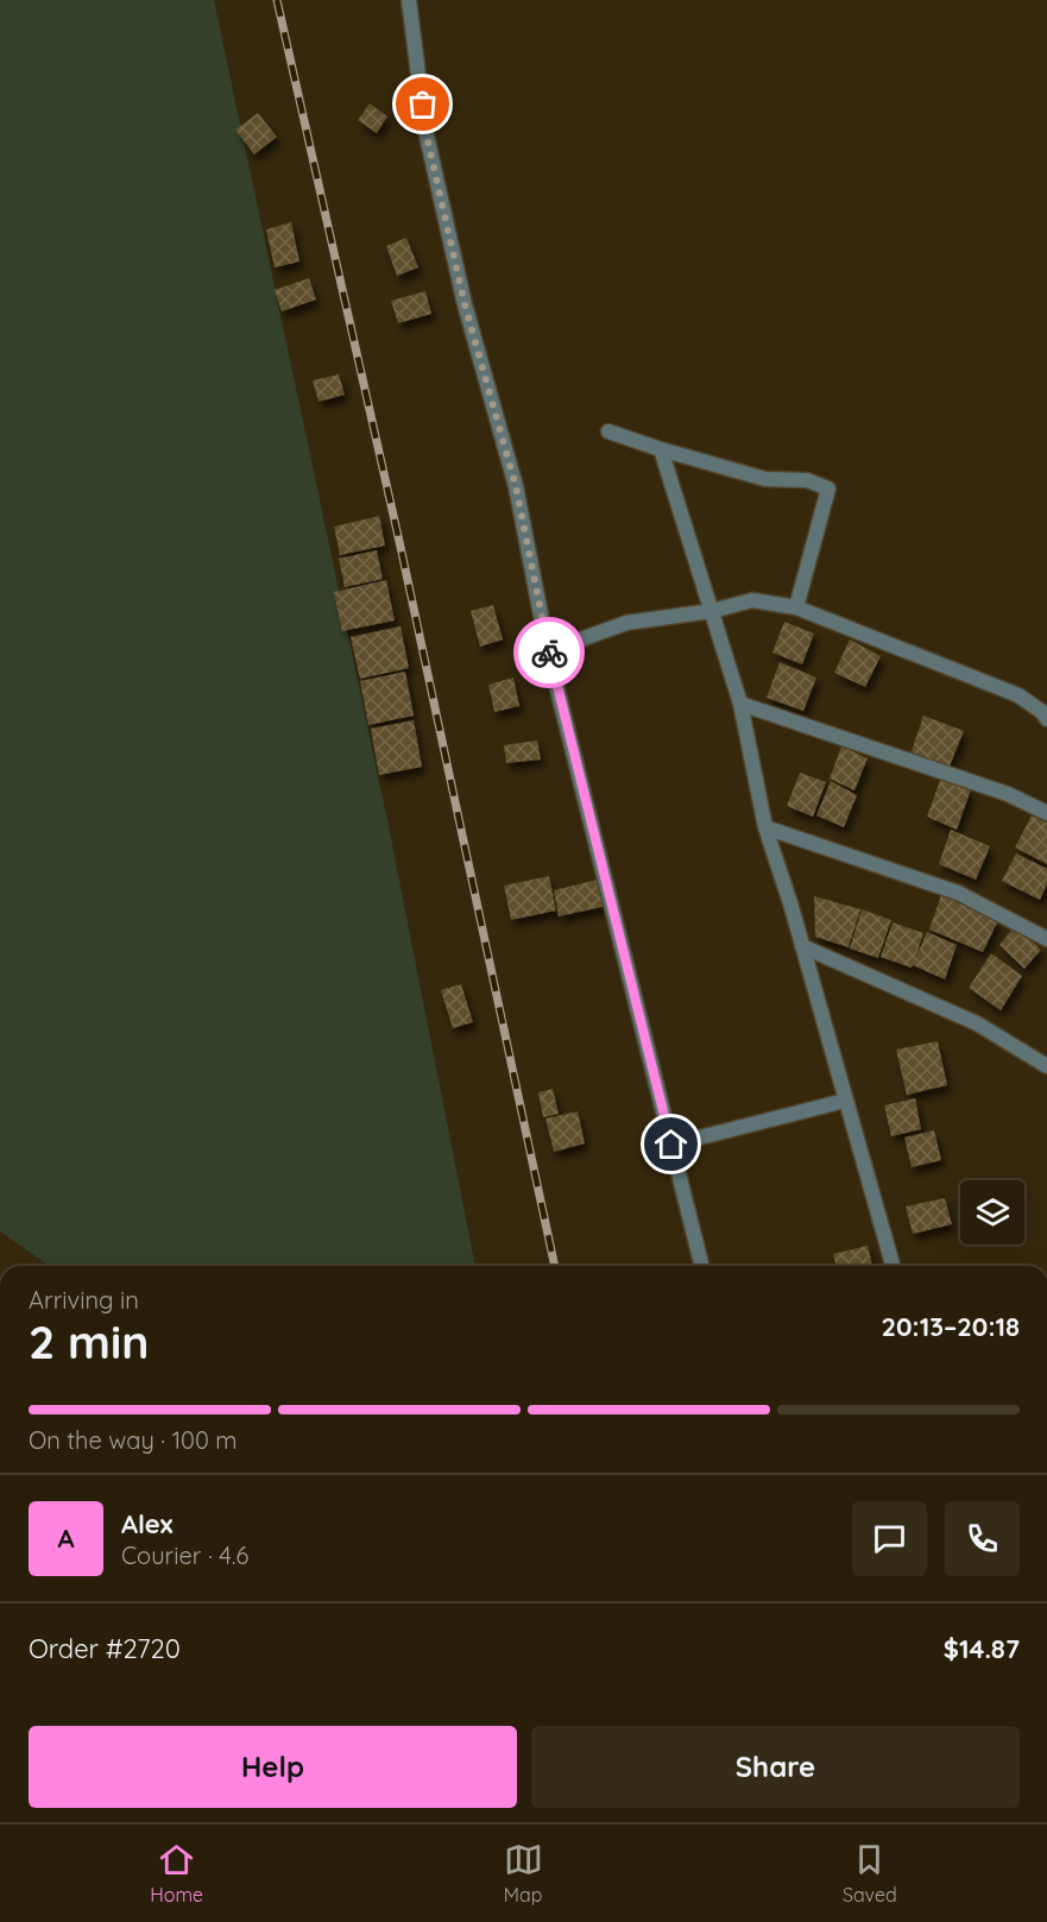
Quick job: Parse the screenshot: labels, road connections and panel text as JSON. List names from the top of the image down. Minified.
{"page":{"heading":["2 min","Arriving in","20:13–20:18"],"panel":["Alex","Courier · 4.6","Order #2720","$14.87"],"bar":"On the way · 100 m","round":"A","buttons":["Help","Share"],"tabs":["Home","Map","Saved"]}}
